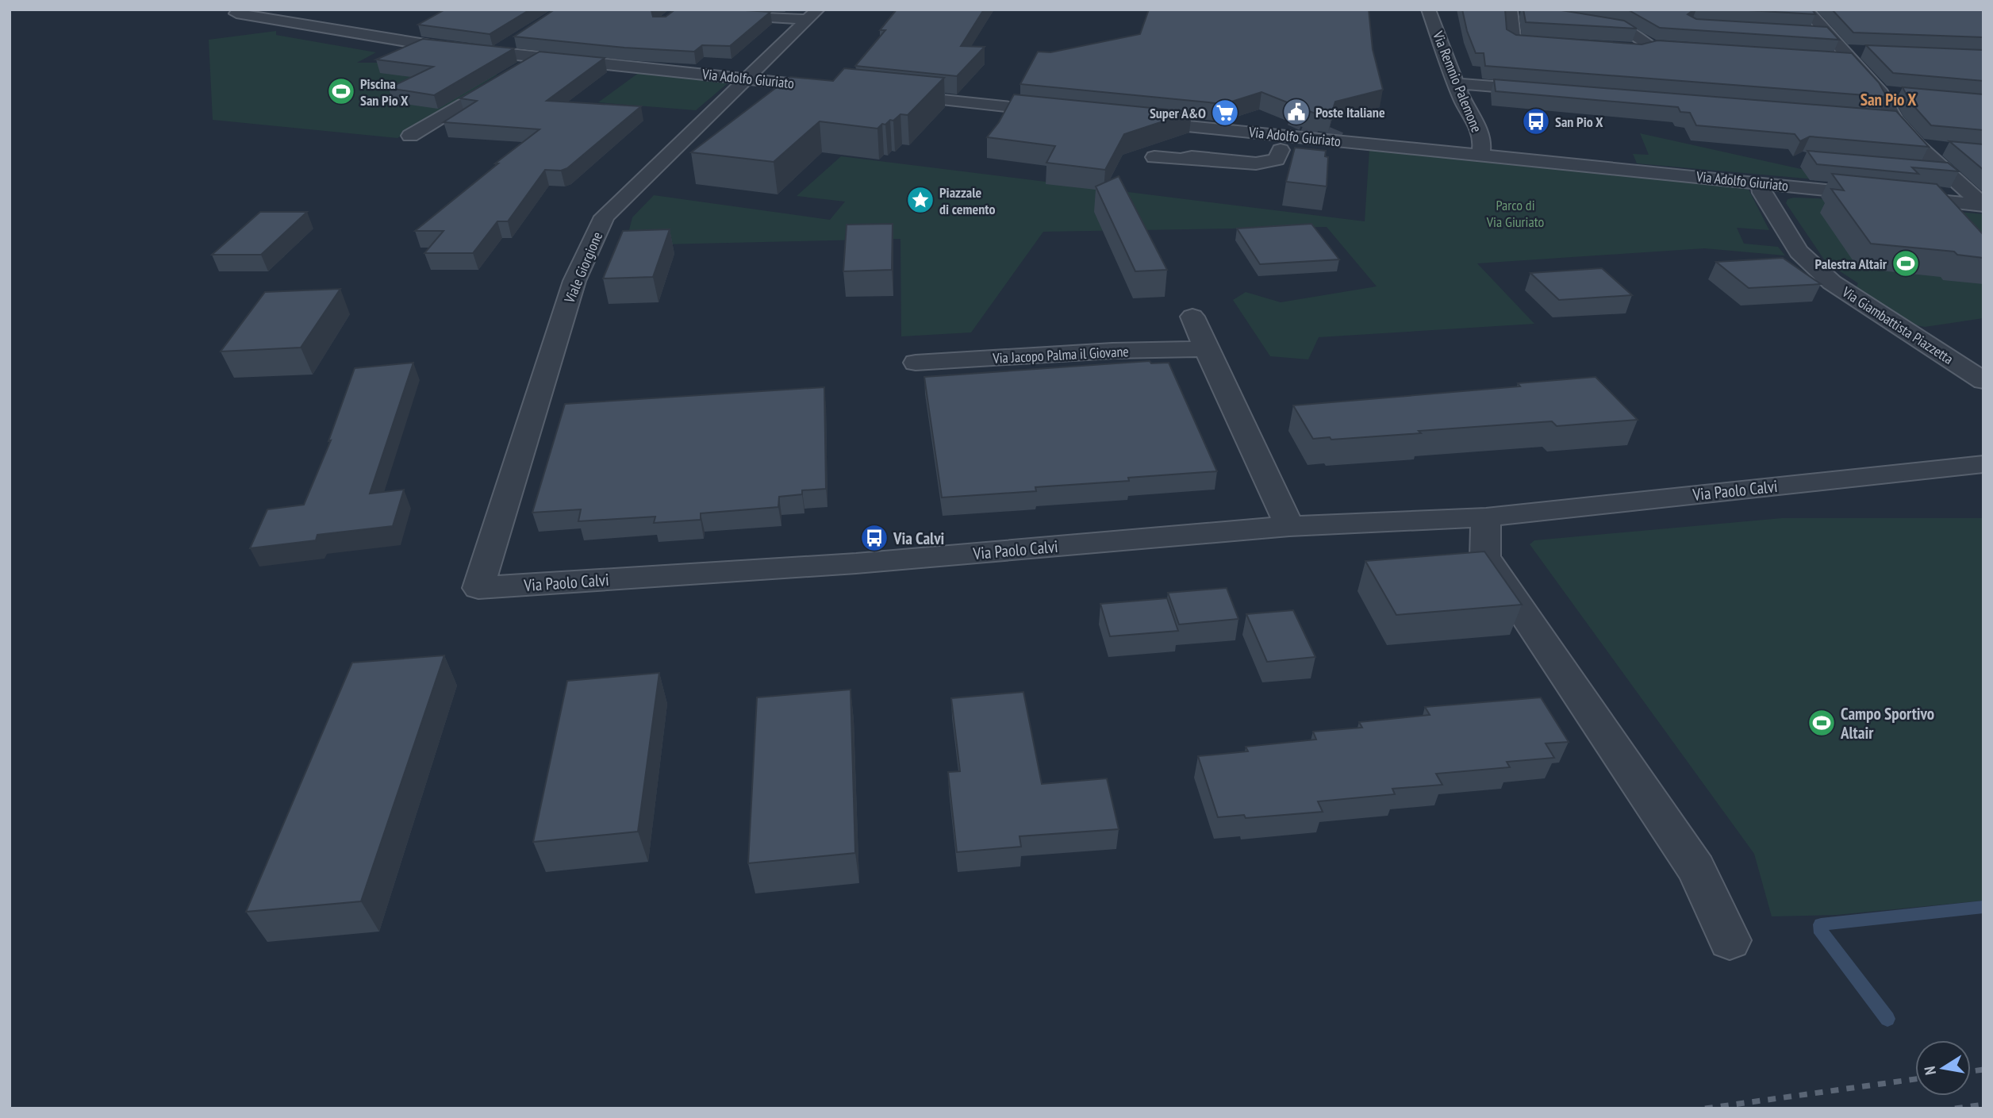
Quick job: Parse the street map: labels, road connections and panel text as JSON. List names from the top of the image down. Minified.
{"streets":{"street":["Via Adolfo Giuriato","Via Remnio Palemone","Viale Giorgione","Via Giambattista Piazzetta","Via Jacopo Palma il Giovane","Via Paolo Calvi"]},"crossings":[["Via Adolfo Giuriato","Via Remnio Palemone"],["Via Adolfo Giuriato","Viale Giorgione"],["Via Adolfo Giuriato","Via Giambattista Piazzetta"],["Viale Giorgione","Via Paolo Calvi"]],"districts":["San Pio X"],"parks":["Parco di Via Giuriato"],"places":{"sports":["Piscina San Pio X","Palestra Altair","Campo Sportivo Altair"],"public building":["Poste Italiane"],"supermarket":["Super A&O"],"bus stop":["San Pio X","Via Calvi"],"place":["Piazzale di cemento"]},"north":"left"}
